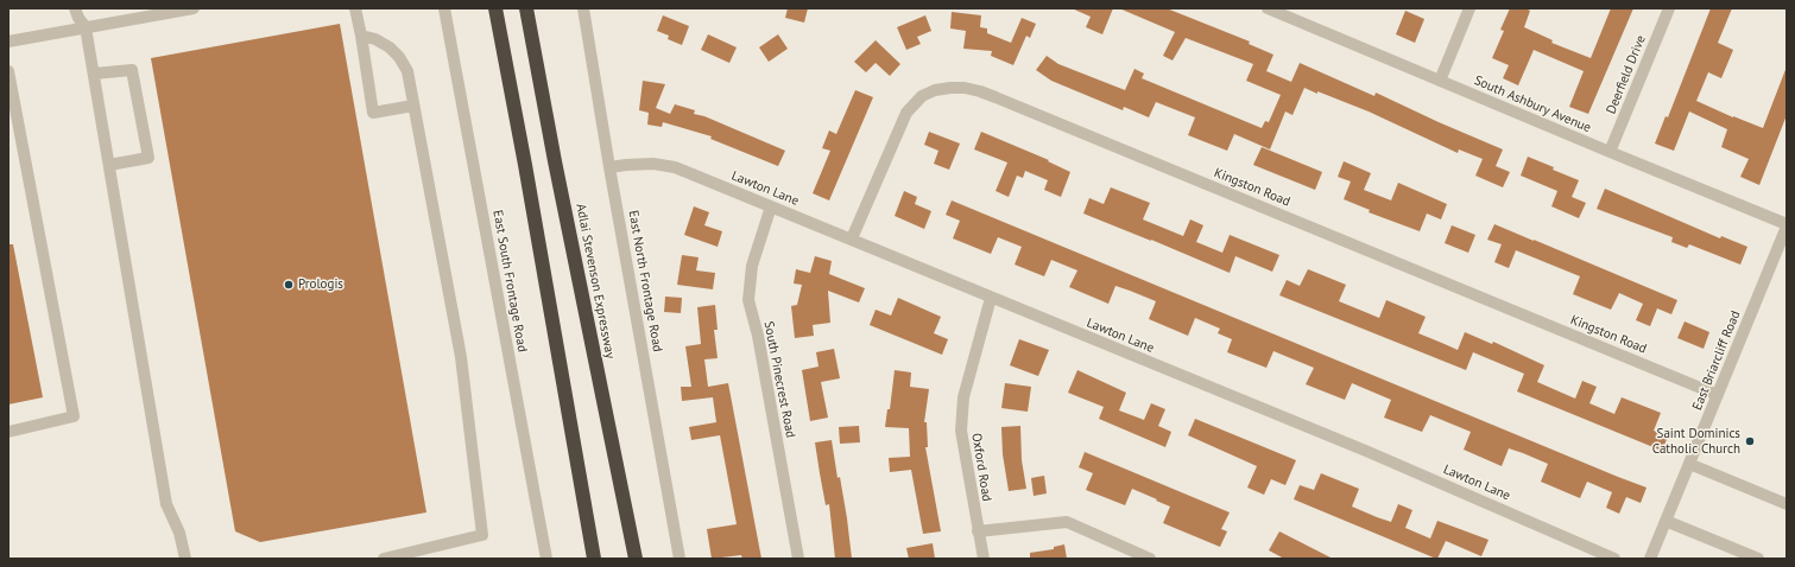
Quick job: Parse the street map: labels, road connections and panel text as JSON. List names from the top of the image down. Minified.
{"streets":{"highway":["Adlai Stevenson Expressway"],"street":["Deerfield Drive","South Ashbury Avenue","Kingston Road","Lawton Lane","East South Frontage Road","East North Frontage Road","East Briarcliff Road","South Pinecrest Road","Oxford Road"]},"crossings":[["Deerfield Drive","South Ashbury Avenue"],["South Ashbury Avenue","East Briarcliff Road"],["Kingston Road","Lawton Lane"],["Kingston Road","East Briarcliff Road"],["Lawton Lane","East North Frontage Road"],["Lawton Lane","South Pinecrest Road"],["Lawton Lane","Oxford Road"]],"places":["Prologis","Saint Dominics Catholic Church"]}
